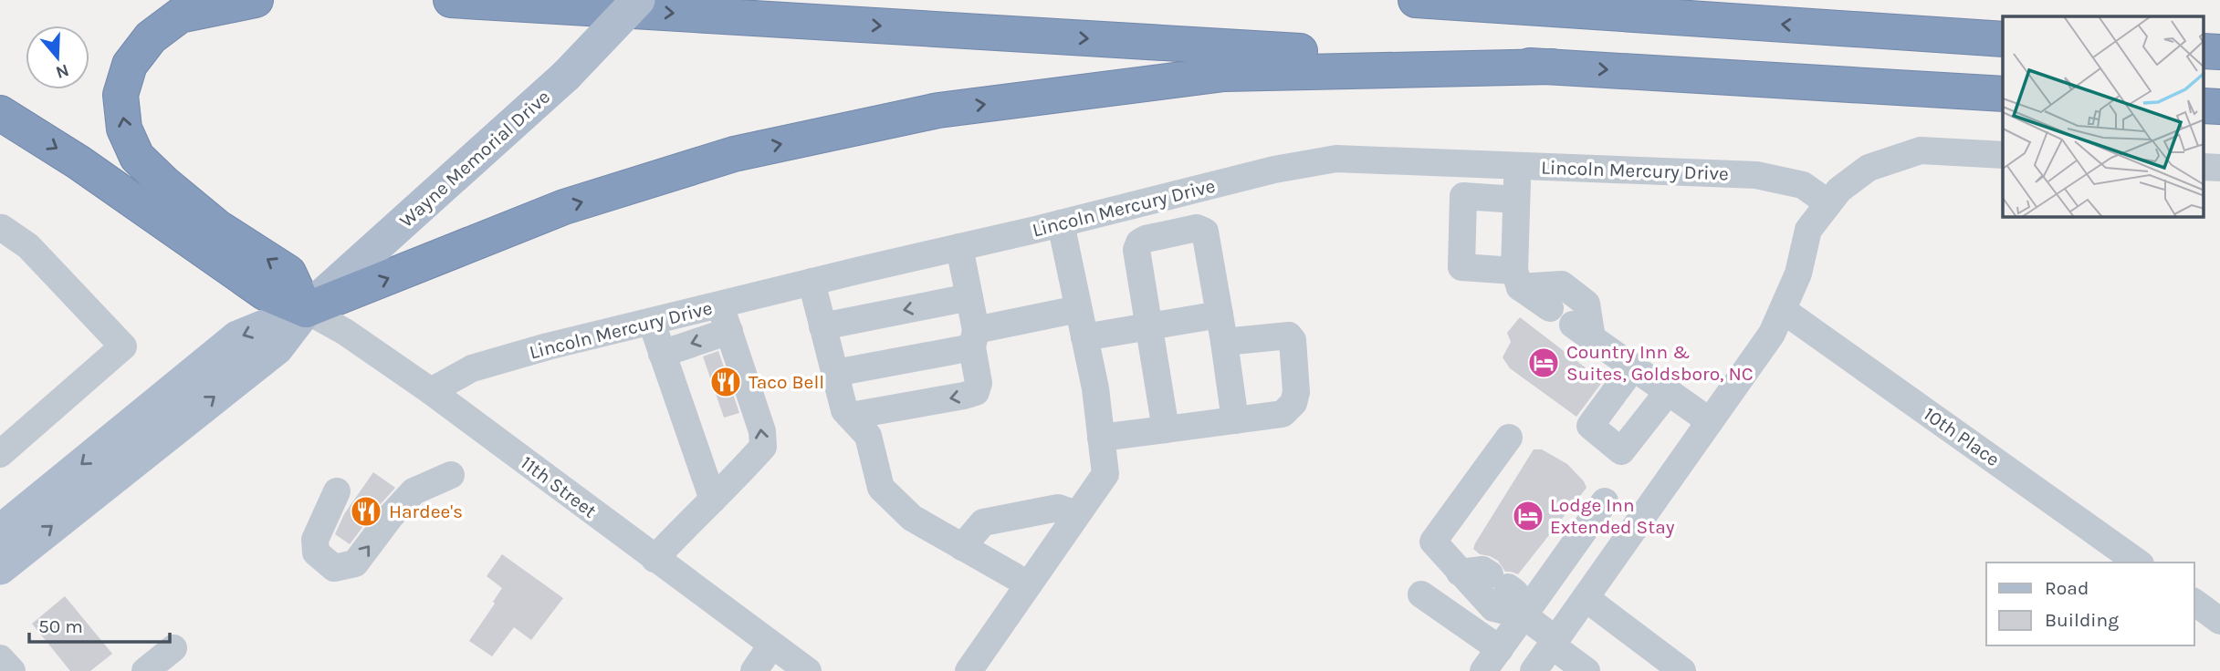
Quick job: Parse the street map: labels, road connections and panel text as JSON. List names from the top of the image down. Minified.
{"streets":{"main road":["Wayne Memorial Drive"],"street":["Lincoln Mercury Drive","10th Place","11th Street"]},"crossings":[["Wayne Memorial Drive","11th Street"],["Lincoln Mercury Drive","11th Street"]],"places":{"hotel":["Country Inn & Suites, Goldsboro, NC","Lodge Inn Extended Stay"],"restaurant":["Taco Bell","Hardee's"]},"legend":["Road","Building"],"scale_bar":"50 m","north":"bottom"}
